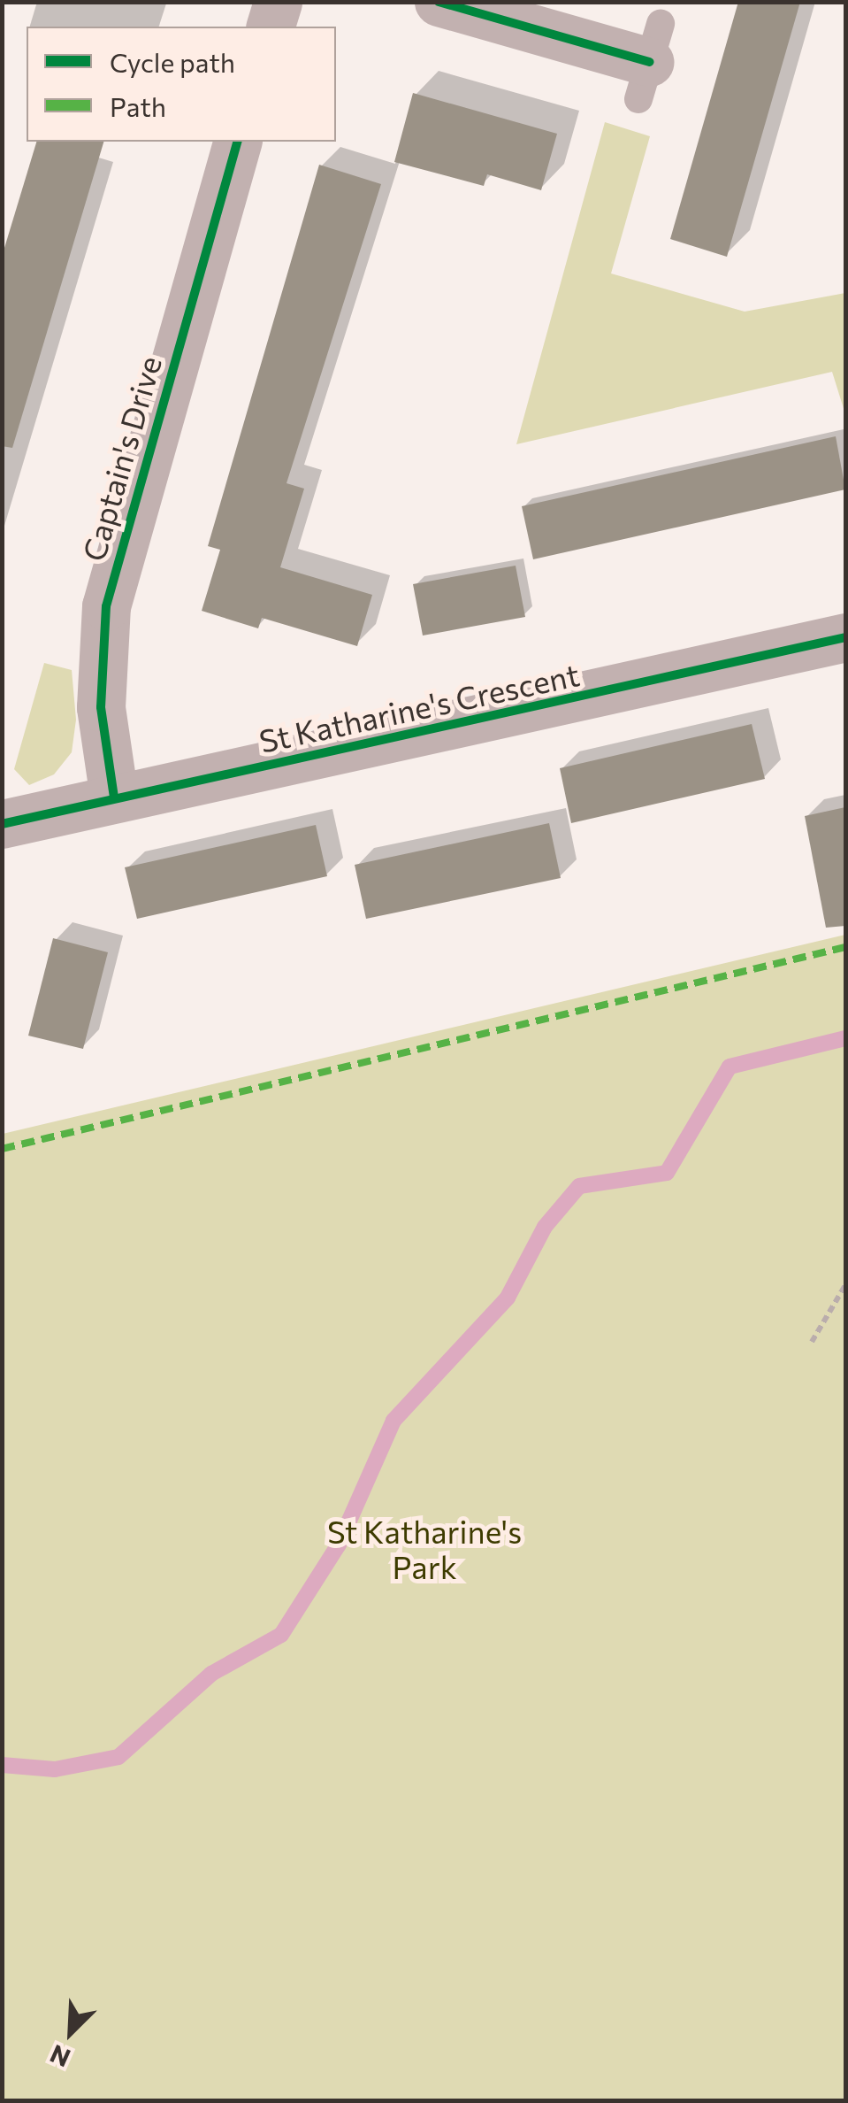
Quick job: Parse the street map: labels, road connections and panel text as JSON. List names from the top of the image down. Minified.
{"streets":{"street":["Captain's Drive","St Katharine's Crescent"]},"crossings":[["Captain's Drive","St Katharine's Crescent"]],"parks":["St Katharine's Park"],"legend":["Cycle path","Path"],"north":"bottom left"}
